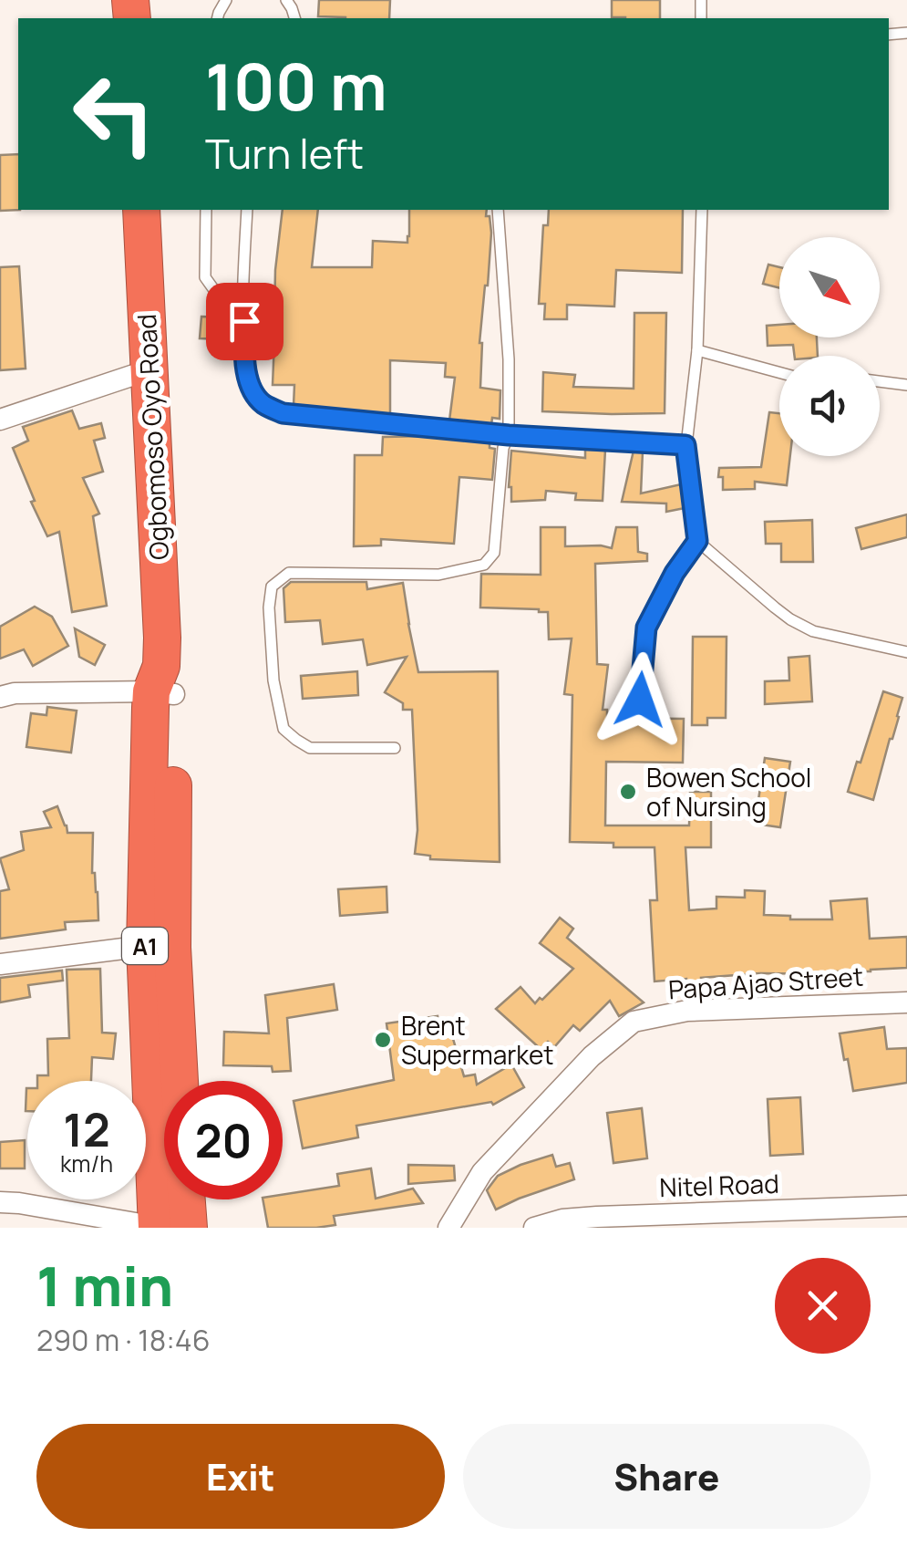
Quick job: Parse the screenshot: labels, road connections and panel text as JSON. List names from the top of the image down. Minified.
{"streets":{"highway":["Ogbomoso Oyo Road","A1"],"street":["Papa Ajao Street","Nitel Road"]},"places":["Bowen School of Nursing","Brent Supermarket"],"north":"bottom right","page":{"turn":["100 m","Turn left"],"speed":"12 km/h","limit":"20","heading":["1 min","290 m · 18:46"],"buttons":["Exit","Share"]}}
